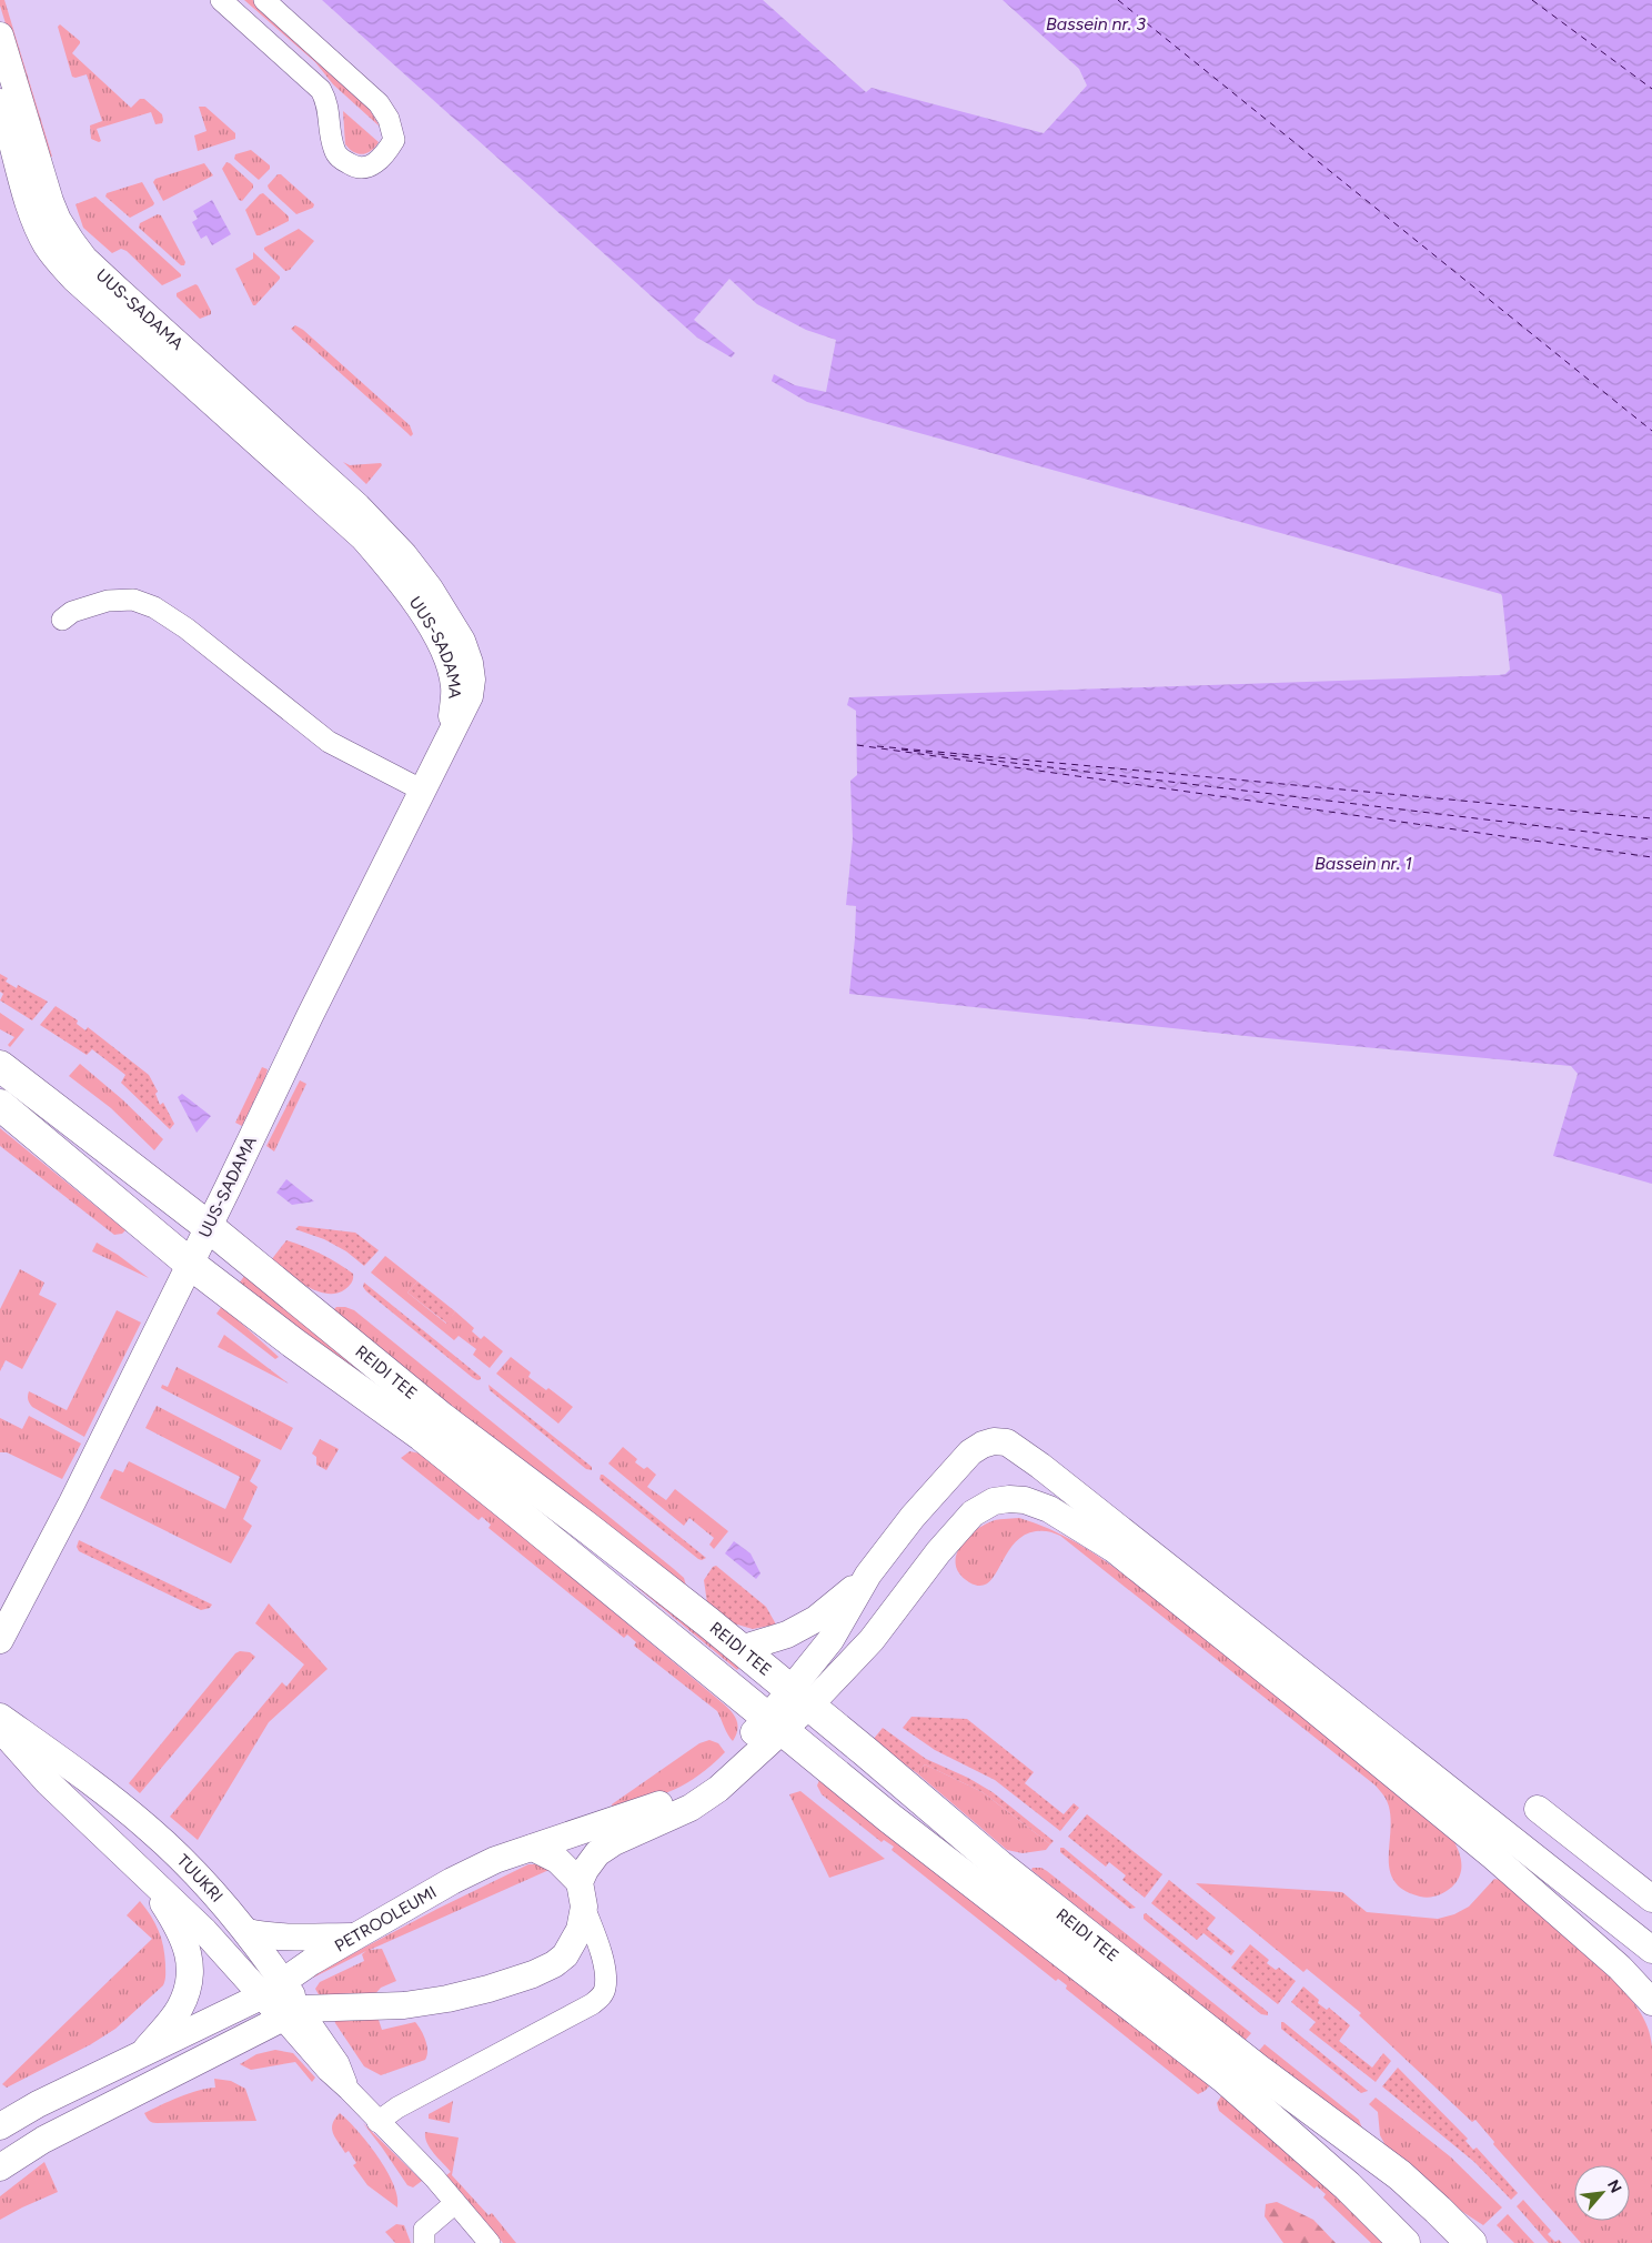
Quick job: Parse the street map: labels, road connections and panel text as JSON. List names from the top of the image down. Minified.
{"streets":{"main road":["REIDI TEE"],"street":["UUS-SADAMA","TUUKRI","PETROOLEUMI"]},"crossings":[["UUS-SADAMA","REIDI TEE"],["REIDI TEE","PETROOLEUMI"],["TUUKRI","PETROOLEUMI"]],"water":["Bassein nr. 3","Bassein nr. 1"],"north":"top right"}
